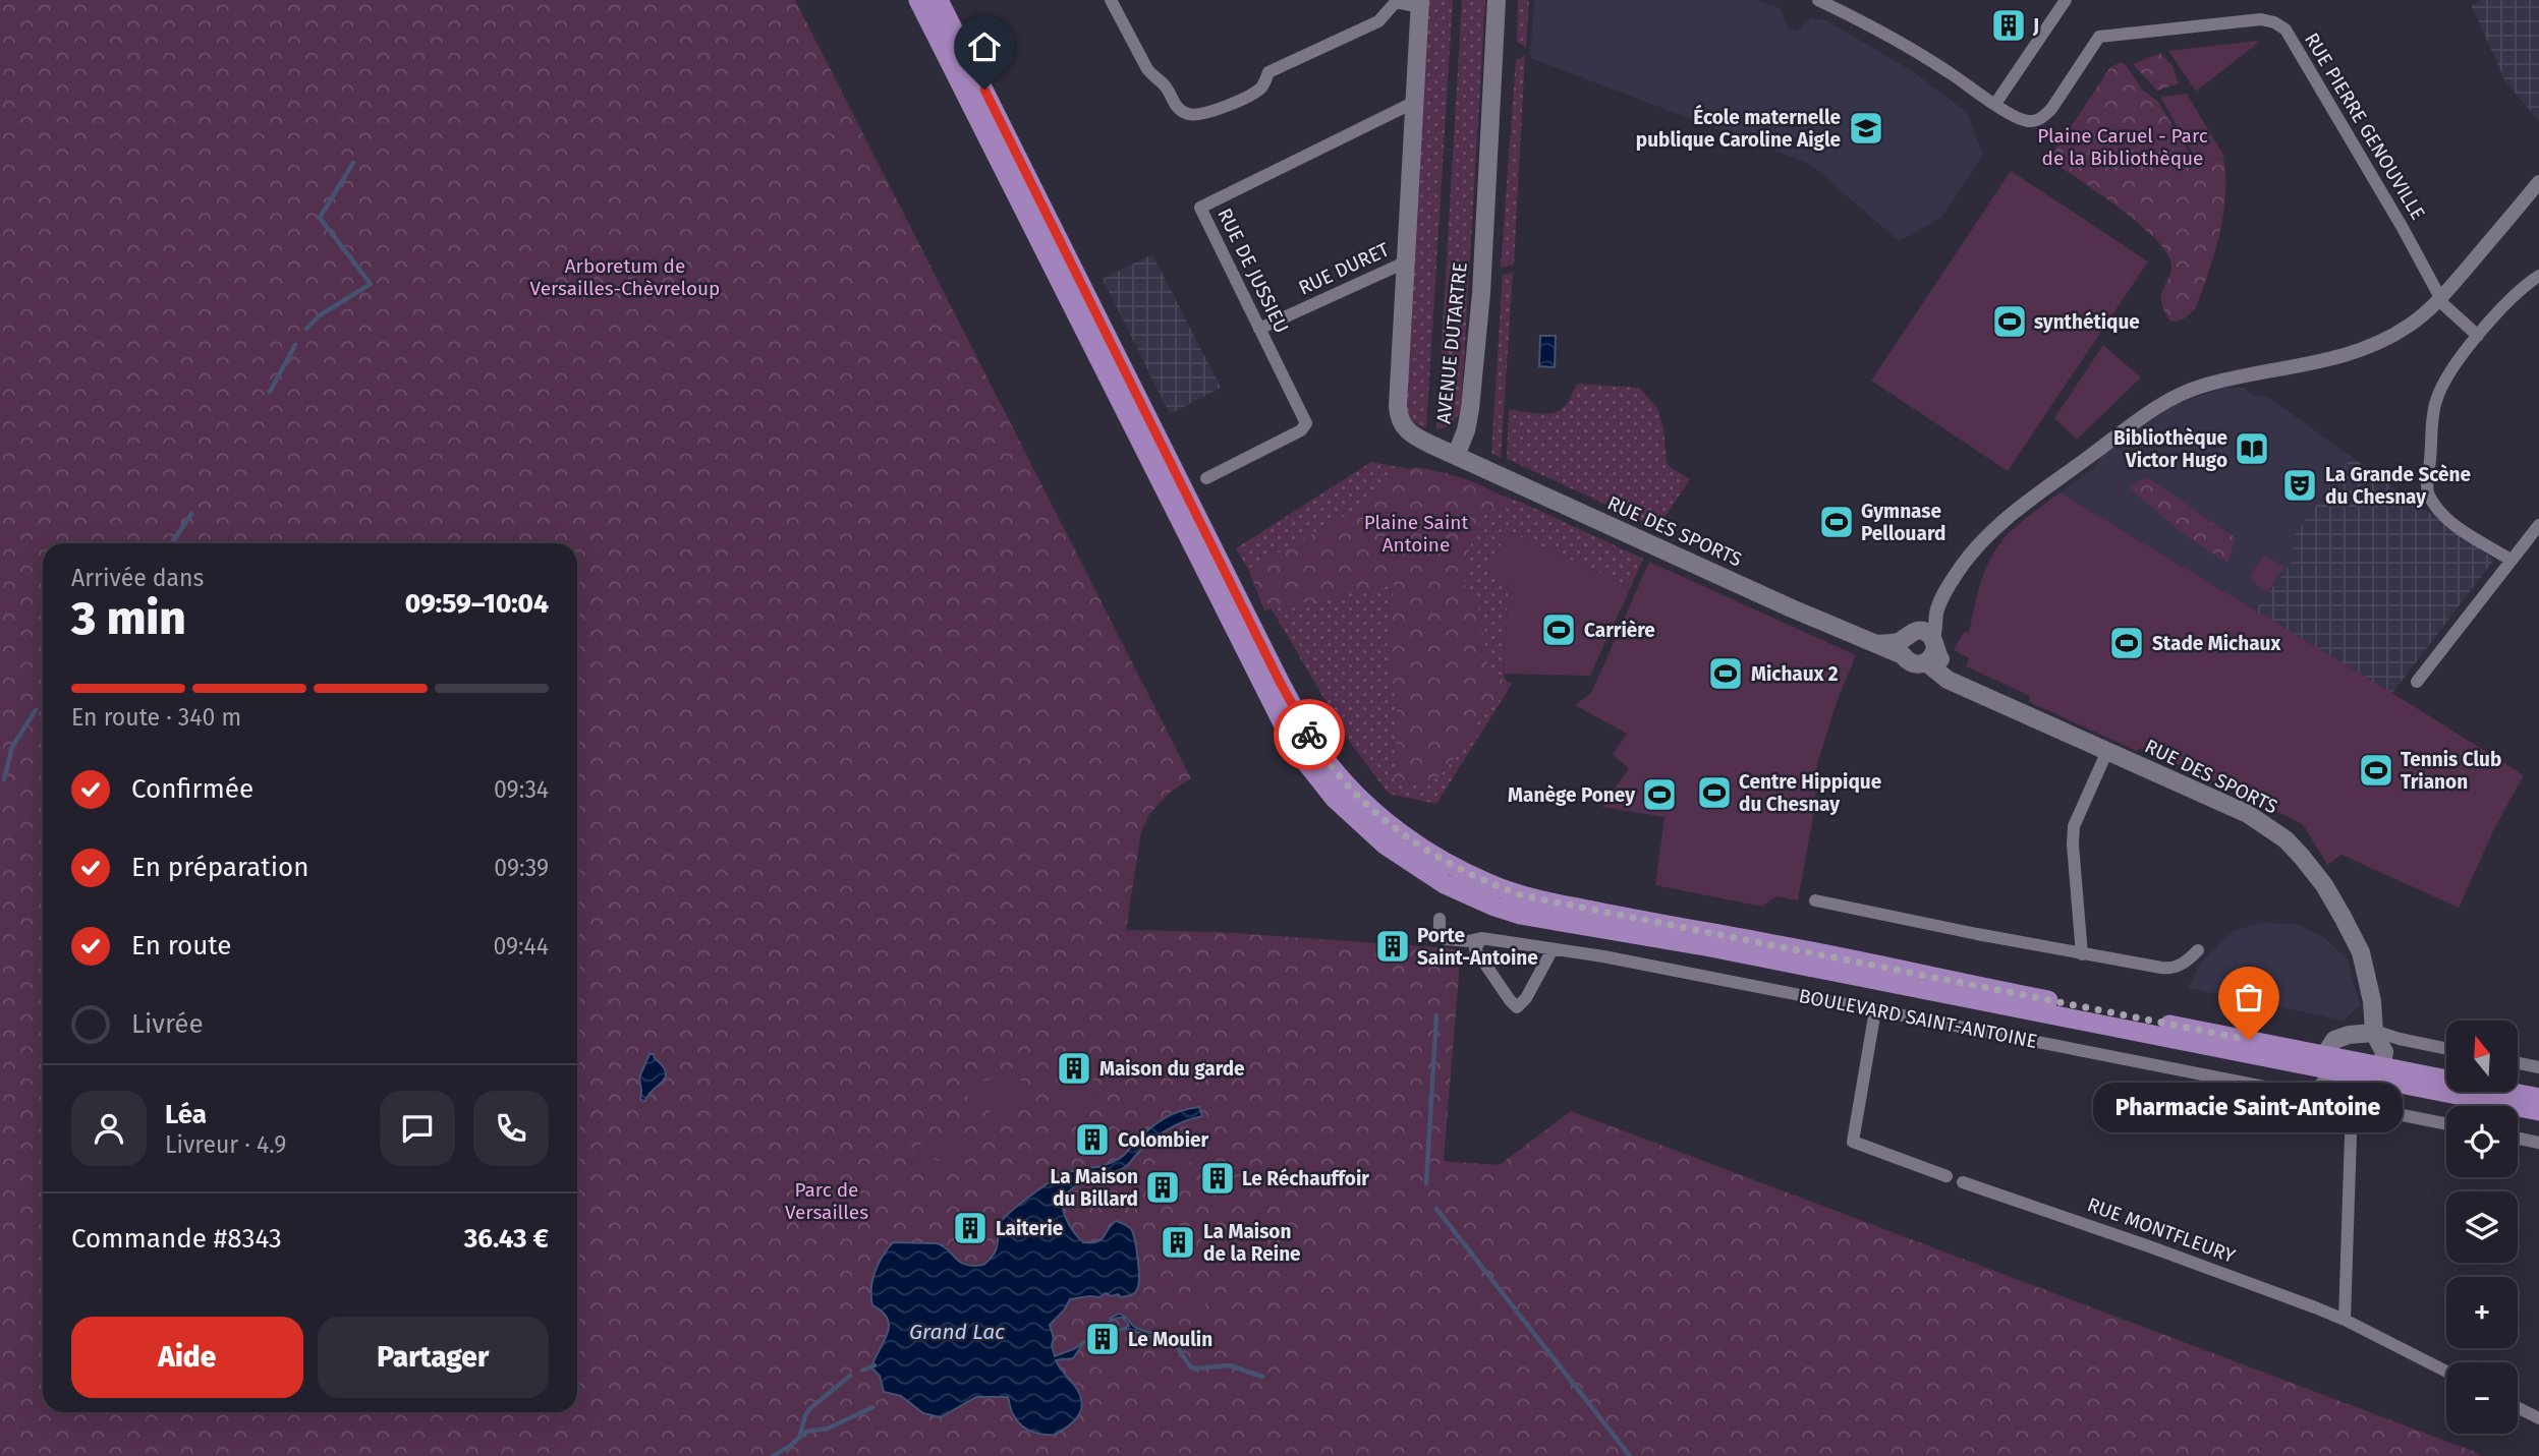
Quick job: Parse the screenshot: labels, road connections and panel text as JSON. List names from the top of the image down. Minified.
{"streets":{"main road":["AVENUE DUTARTRE","RUE DES SPORTS","BOULEVARD SAINT-ANTOINE"],"street":["RUE PIERRE GENOUVILLE","RUE DURET","RUE DE JUSSIEU","RUE MONTFLEURY"]},"crossings":[["RUE DURET","RUE DE JUSSIEU"],["RUE DURET","AVENUE DUTARTRE"],["RUE DE JUSSIEU","AVENUE DUTARTRE"],["AVENUE DUTARTRE","RUE DES SPORTS"],["RUE DES SPORTS","BOULEVARD SAINT-ANTOINE"]],"water":["Grand Lac"],"parks":["Plaine Caruel - Parc de la Bibliothèque","Arboretum de Versailles-Chèvreloup","Plaine Saint Antoine","Parc de Versailles"],"places":{"building":["J","Porte Saint-Antoine","Maison du garde","Colombier","Le Réchauffoir","La Maison du Billard","Laiterie","La Maison de la Reine","Le Moulin"],"school or university":["École maternelle publique Caroline Aigle"],"sports":["synthétique","Gymnase Pellouard","Carrière","Stade Michaux","Michaux 2","Tennis Club Trianon","Centre Hippique du Chesnay","Manège Poney"],"library":["Bibliothèque Victor Hugo"],"theatre":["La Grande Scène du Chesnay"],"other":["Pharmacie Saint-Antoine"]},"north":"top","page":{"heading":["3 min","Arrivée dans","09:59–10:04"],"panel":["Léa","Livreur · 4.9","Commande #8343","36.43 €"],"bar":"En route · 340 m","list":[["Confirmée","09:34"],["En préparation","09:39"],["En route","09:44"],"Livrée"],"map_buttons":["+","−"],"bubble":"Pharmacie Saint-Antoine","buttons":["Aide","Partager"]}}
